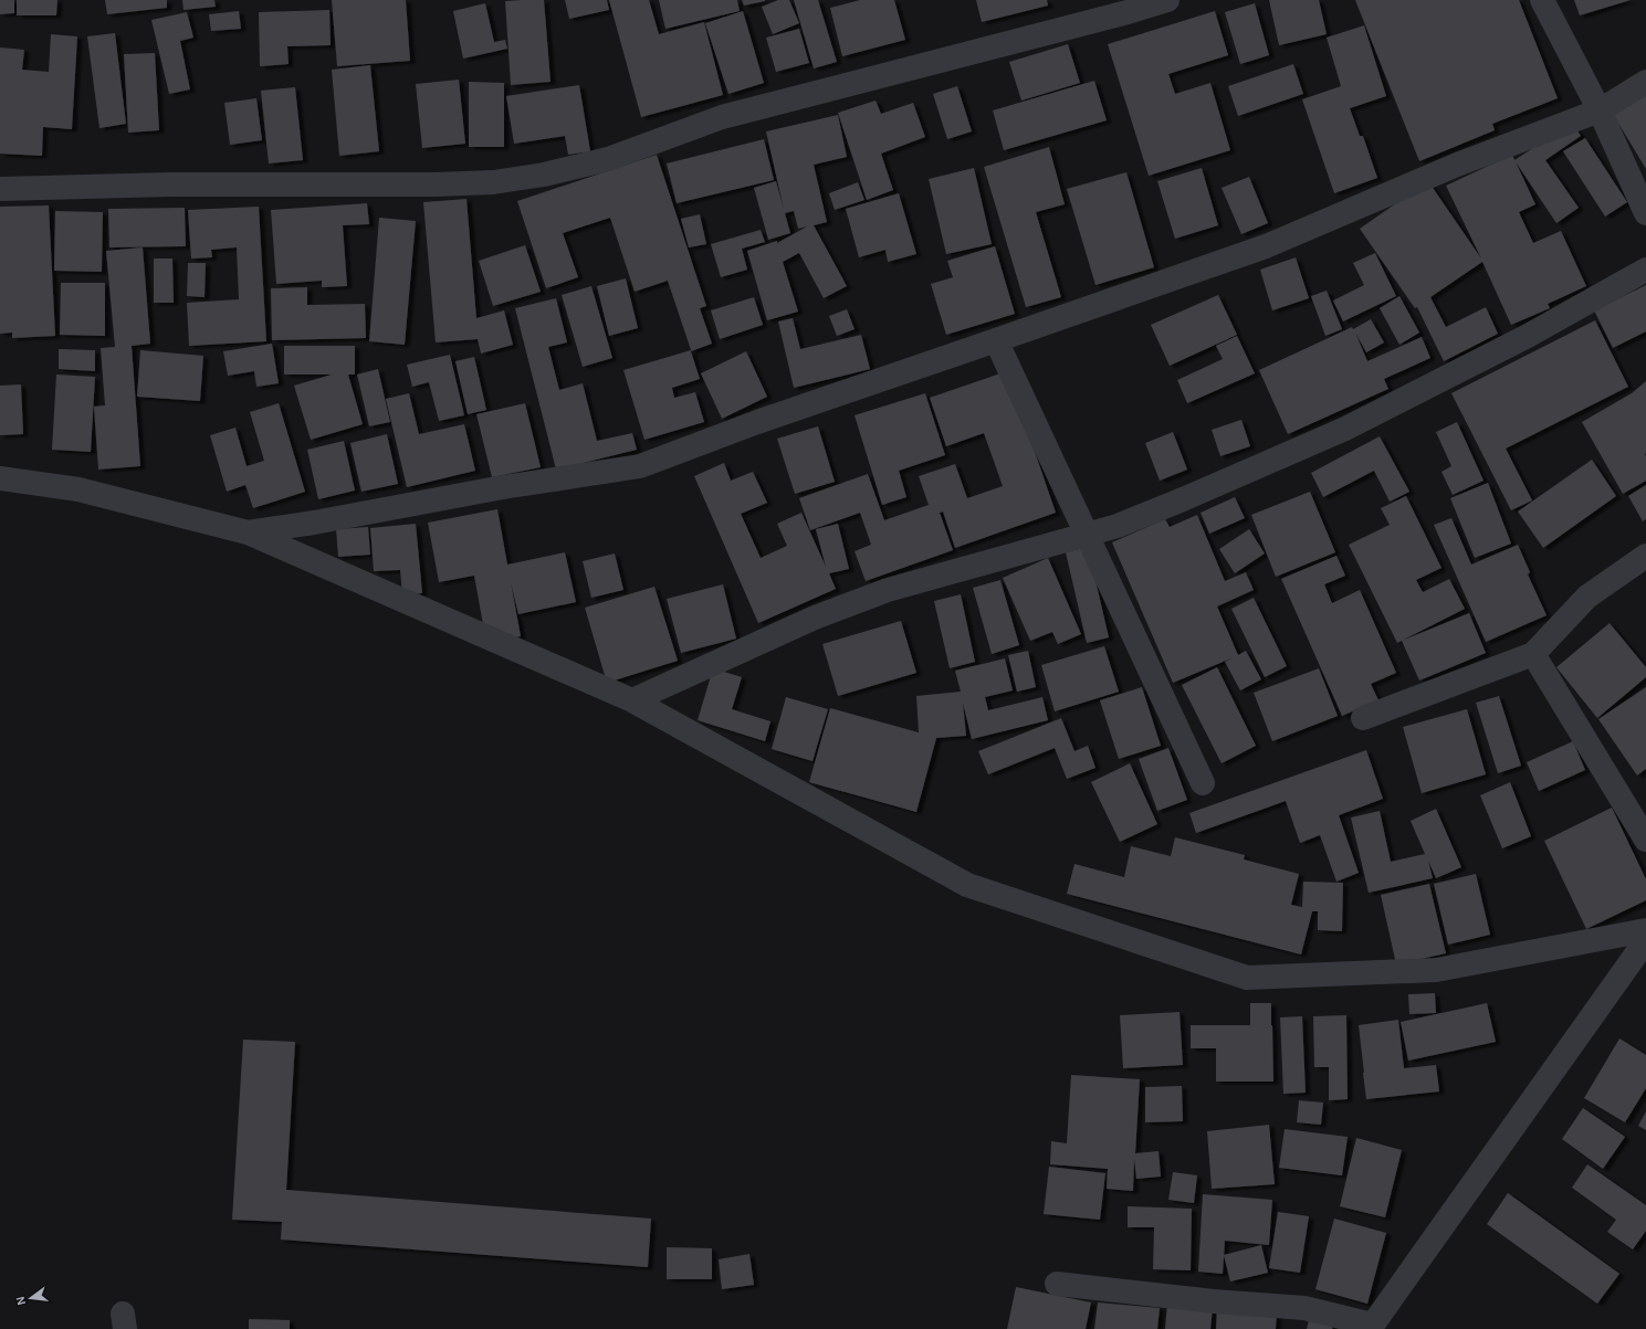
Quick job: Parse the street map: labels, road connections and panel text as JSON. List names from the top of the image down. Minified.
{"north":"left"}
